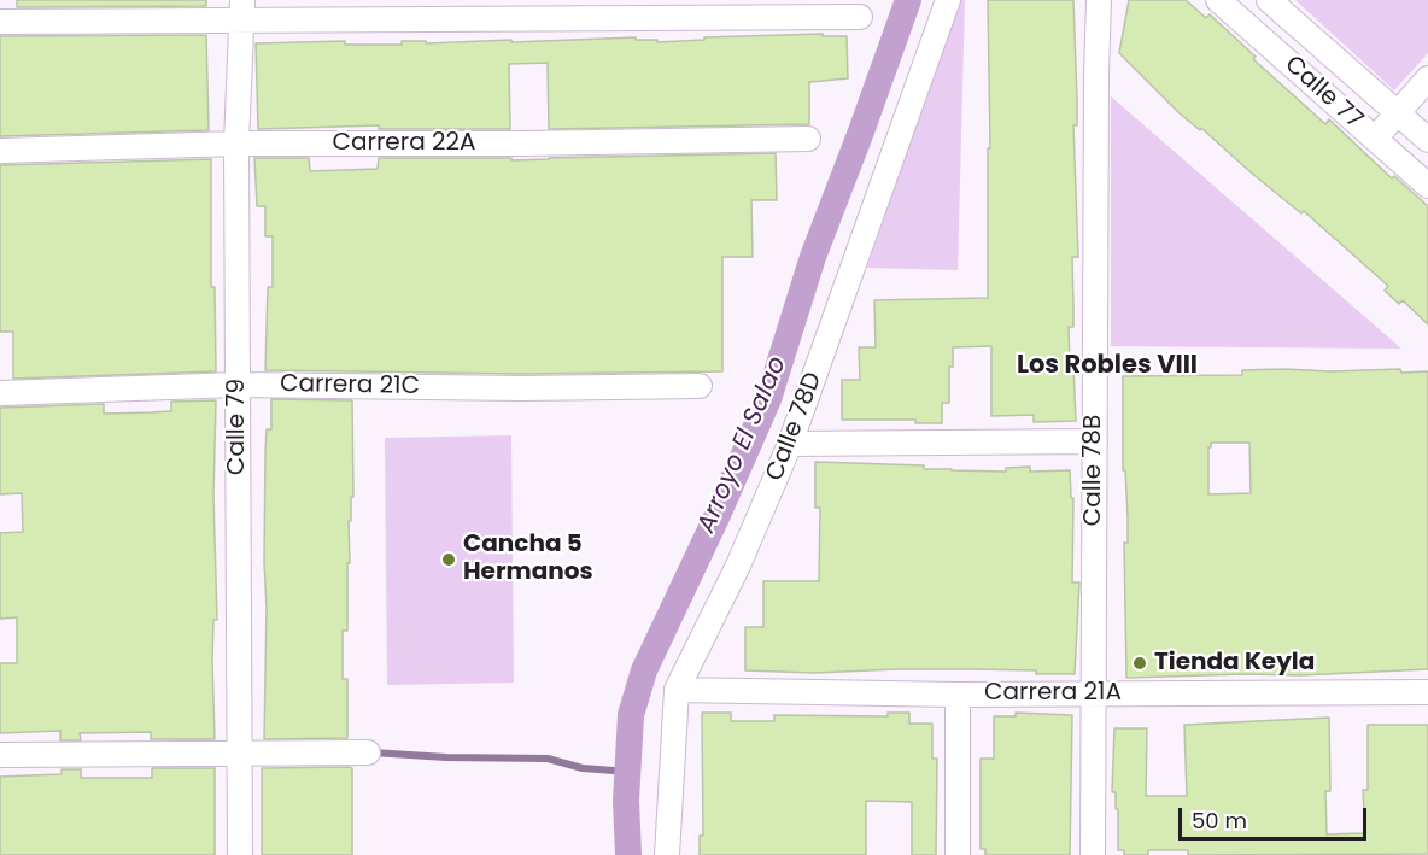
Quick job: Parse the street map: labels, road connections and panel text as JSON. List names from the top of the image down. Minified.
{"streets":{"street":["Calle 77","Carrera 22A","Carrera 21C","Calle 79","Calle 78D","Calle 78B","Carrera 21A"]},"crossings":[["Carrera 22A","Calle 79"],["Carrera 21C","Calle 79"],["Calle 78D","Carrera 21A"],["Calle 78B","Carrera 21A"]],"districts":["Los Robles VIII"],"water":["Arroyo El Salao"],"places":["Cancha 5 Hermanos","Tienda Keyla"],"scale_bar":"50 m"}
